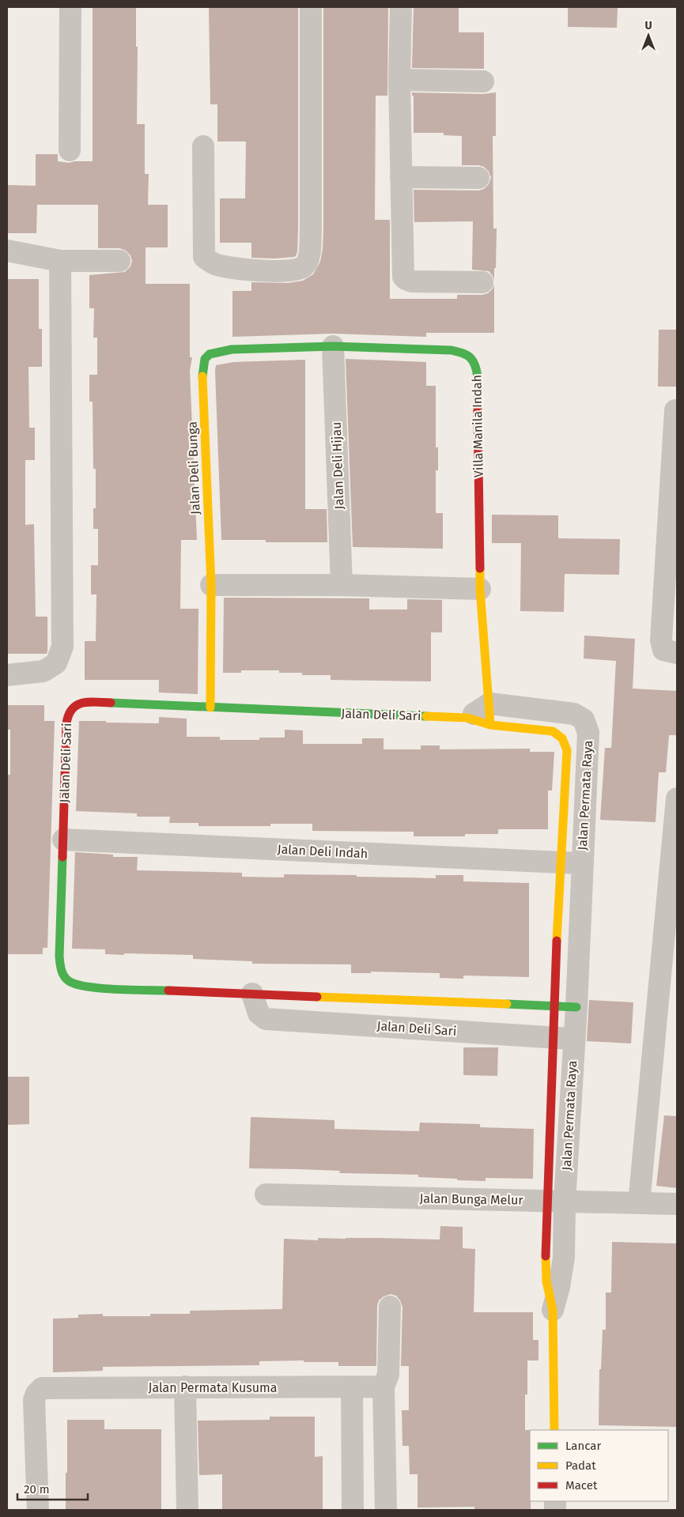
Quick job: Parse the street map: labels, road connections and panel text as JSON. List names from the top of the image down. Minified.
{"streets":{"street":["Villa Manila Indah","Jalan Deli Hijau","Jalan Deli Bunga","Jalan Deli Sari","Jalan Permata Raya","Jalan Deli Indah","Jalan Bunga Melur","Jalan Permata Kusuma"]},"crossings":[["Villa Manila Indah","Jalan Deli Hijau"],["Villa Manila Indah","Jalan Deli Bunga"],["Villa Manila Indah","Jalan Permata Raya"],["Jalan Deli Hijau","Jalan Deli Bunga"],["Jalan Deli Bunga","Jalan Deli Sari"],["Jalan Deli Sari","Jalan Permata Raya"],["Jalan Deli Sari","Jalan Deli Indah"],["Jalan Permata Raya","Jalan Deli Indah"],["Jalan Permata Raya","Jalan Bunga Melur"]],"legend":["Lancar","Padat","Macet"],"scale_bar":"20 m","north":"top"}
